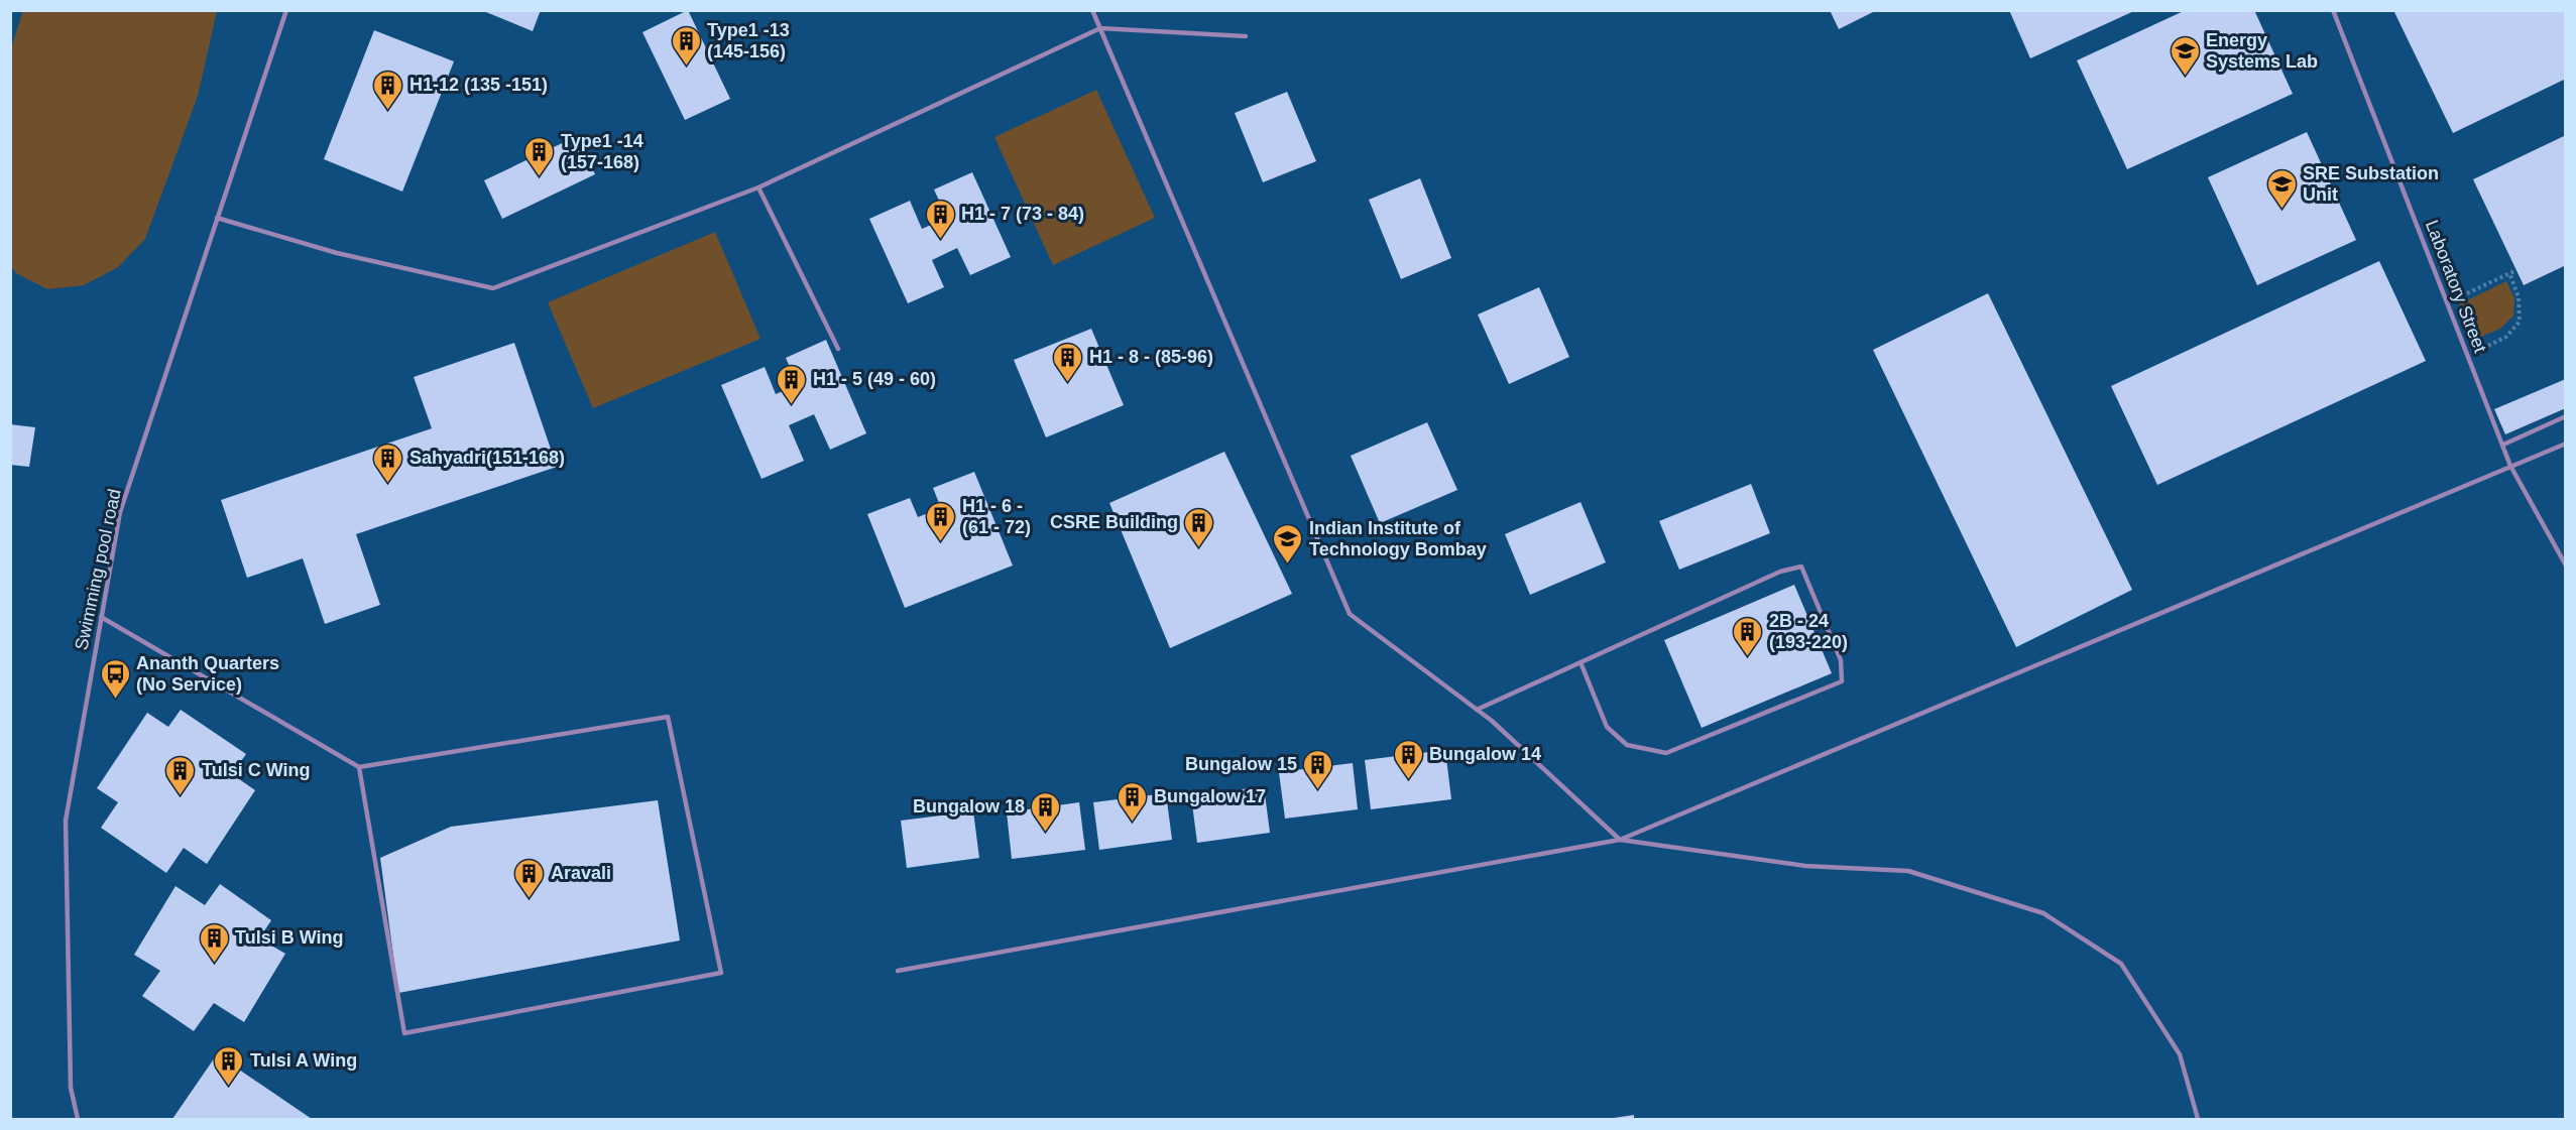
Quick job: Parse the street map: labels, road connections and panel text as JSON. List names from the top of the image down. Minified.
{"streets":{"lane":["Laboratory Street","Swimming pool road"]},"places":{"building":["Type1 -13 (145-156)","H1-12 (135 -151)","Type1 -14 (157-168)","H1 - 7 (73 - 84)","H1 - 8 - (85-96)","H1 - 5 (49 - 60)","Sahyadri(151-168)","H1 - 6 - (61 - 72)","CSRE Building","2B - 24 (193-220)","Bungalow 14","Bungalow 15","Tulsi C Wing","Bungalow 17","Bungalow 18","Aravali","Tulsi B Wing","Tulsi A Wing"],"school or university":["Energy Systems Lab","SRE Substation Unit","Indian Institute of Technology Bombay"],"bus stop":["Ananth Quarters (No Service)"]}}
